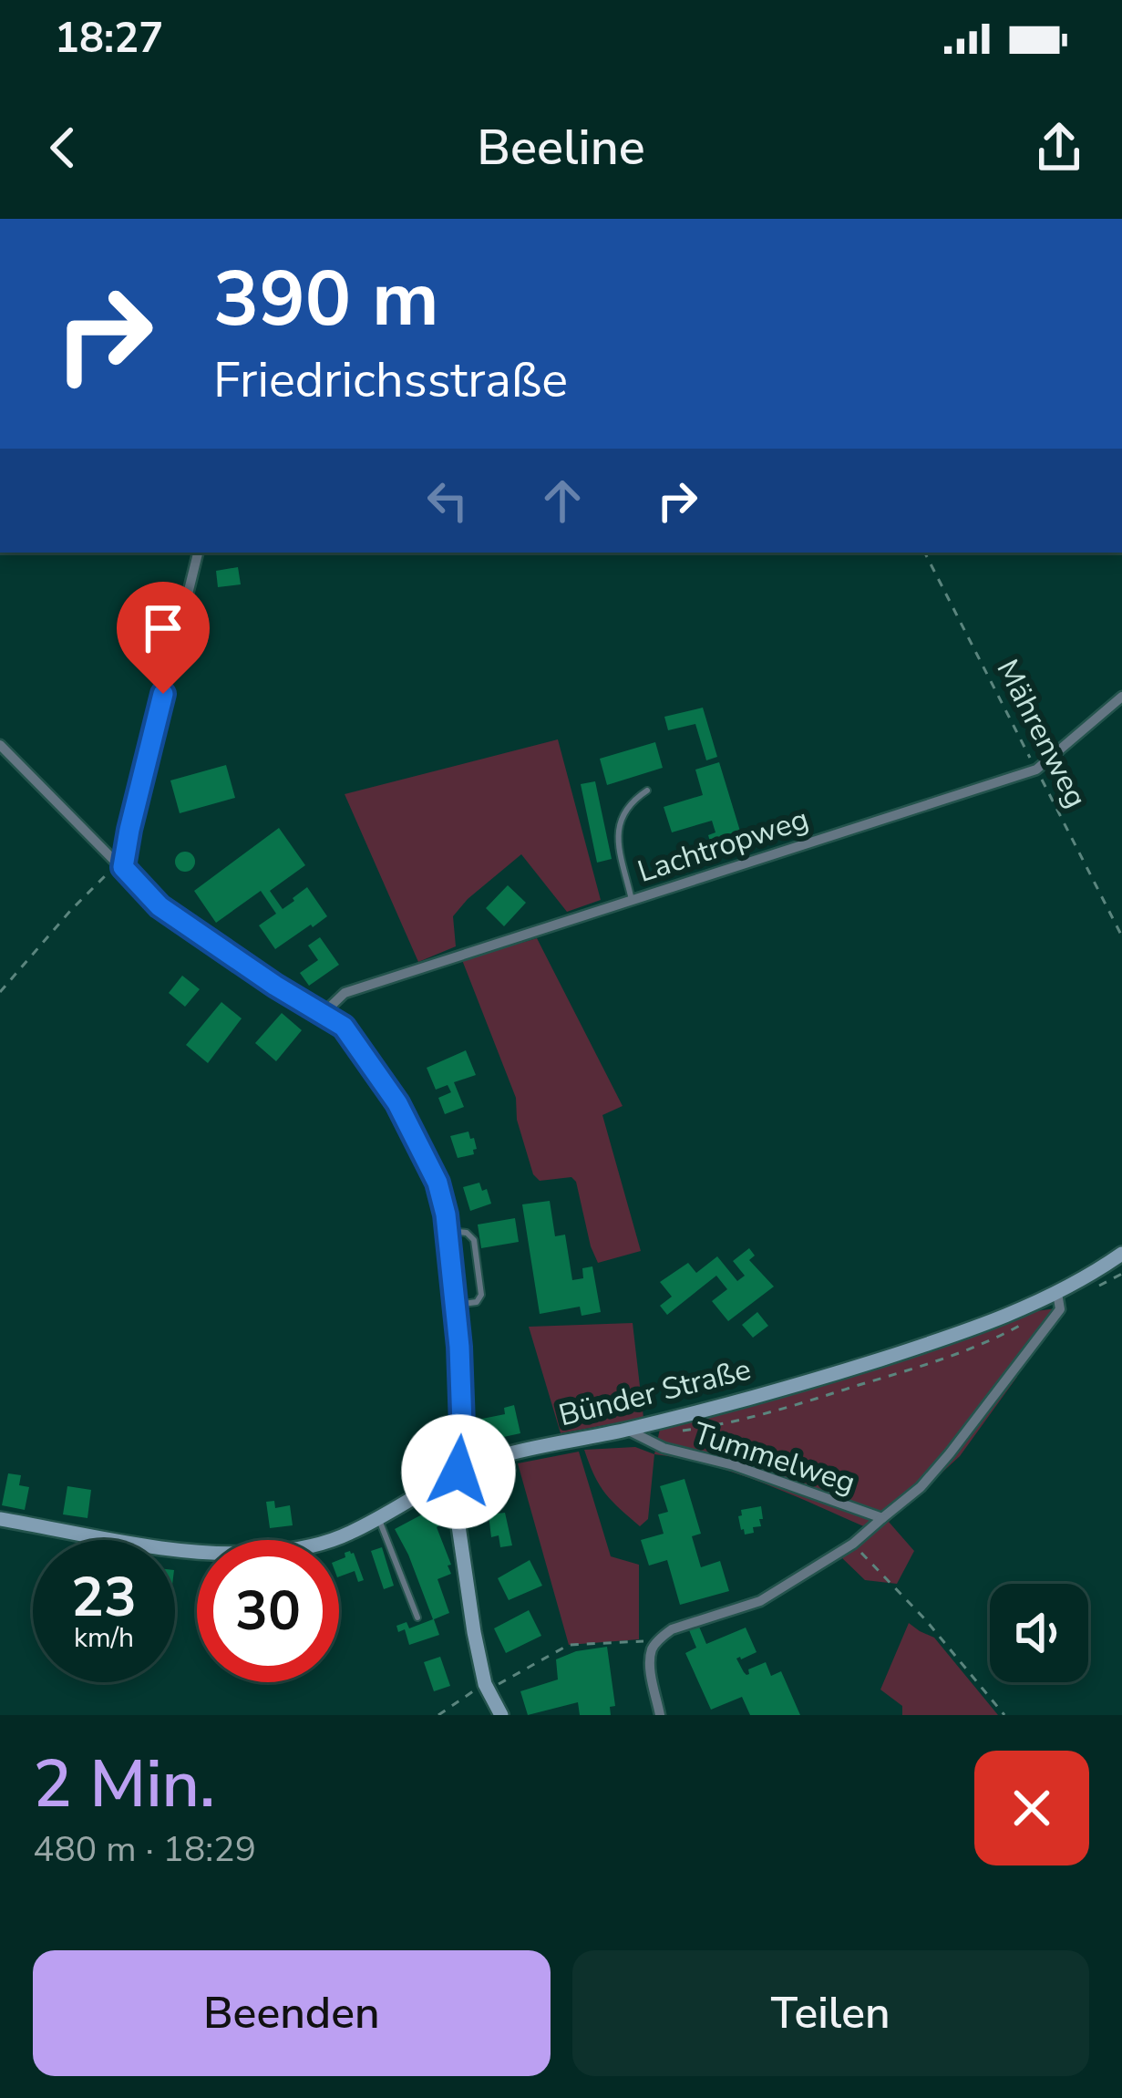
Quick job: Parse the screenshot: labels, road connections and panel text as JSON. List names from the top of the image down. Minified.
{"streets":{"main road":["Bünder Straße"],"street":["Lachtropweg","Tummelweg"],"path":["Mährenweg"]},"crossings":[["Mährenweg","Lachtropweg"],["Bünder Straße","Tummelweg"]],"page":{"status":"18:27","header":"Beeline","turn":["390 m","Friedrichsstraße"],"speed":"23 km/h","limit":"30","heading":["2 Min.","480 m · 18:29"],"buttons":["Beenden","Teilen"]}}
